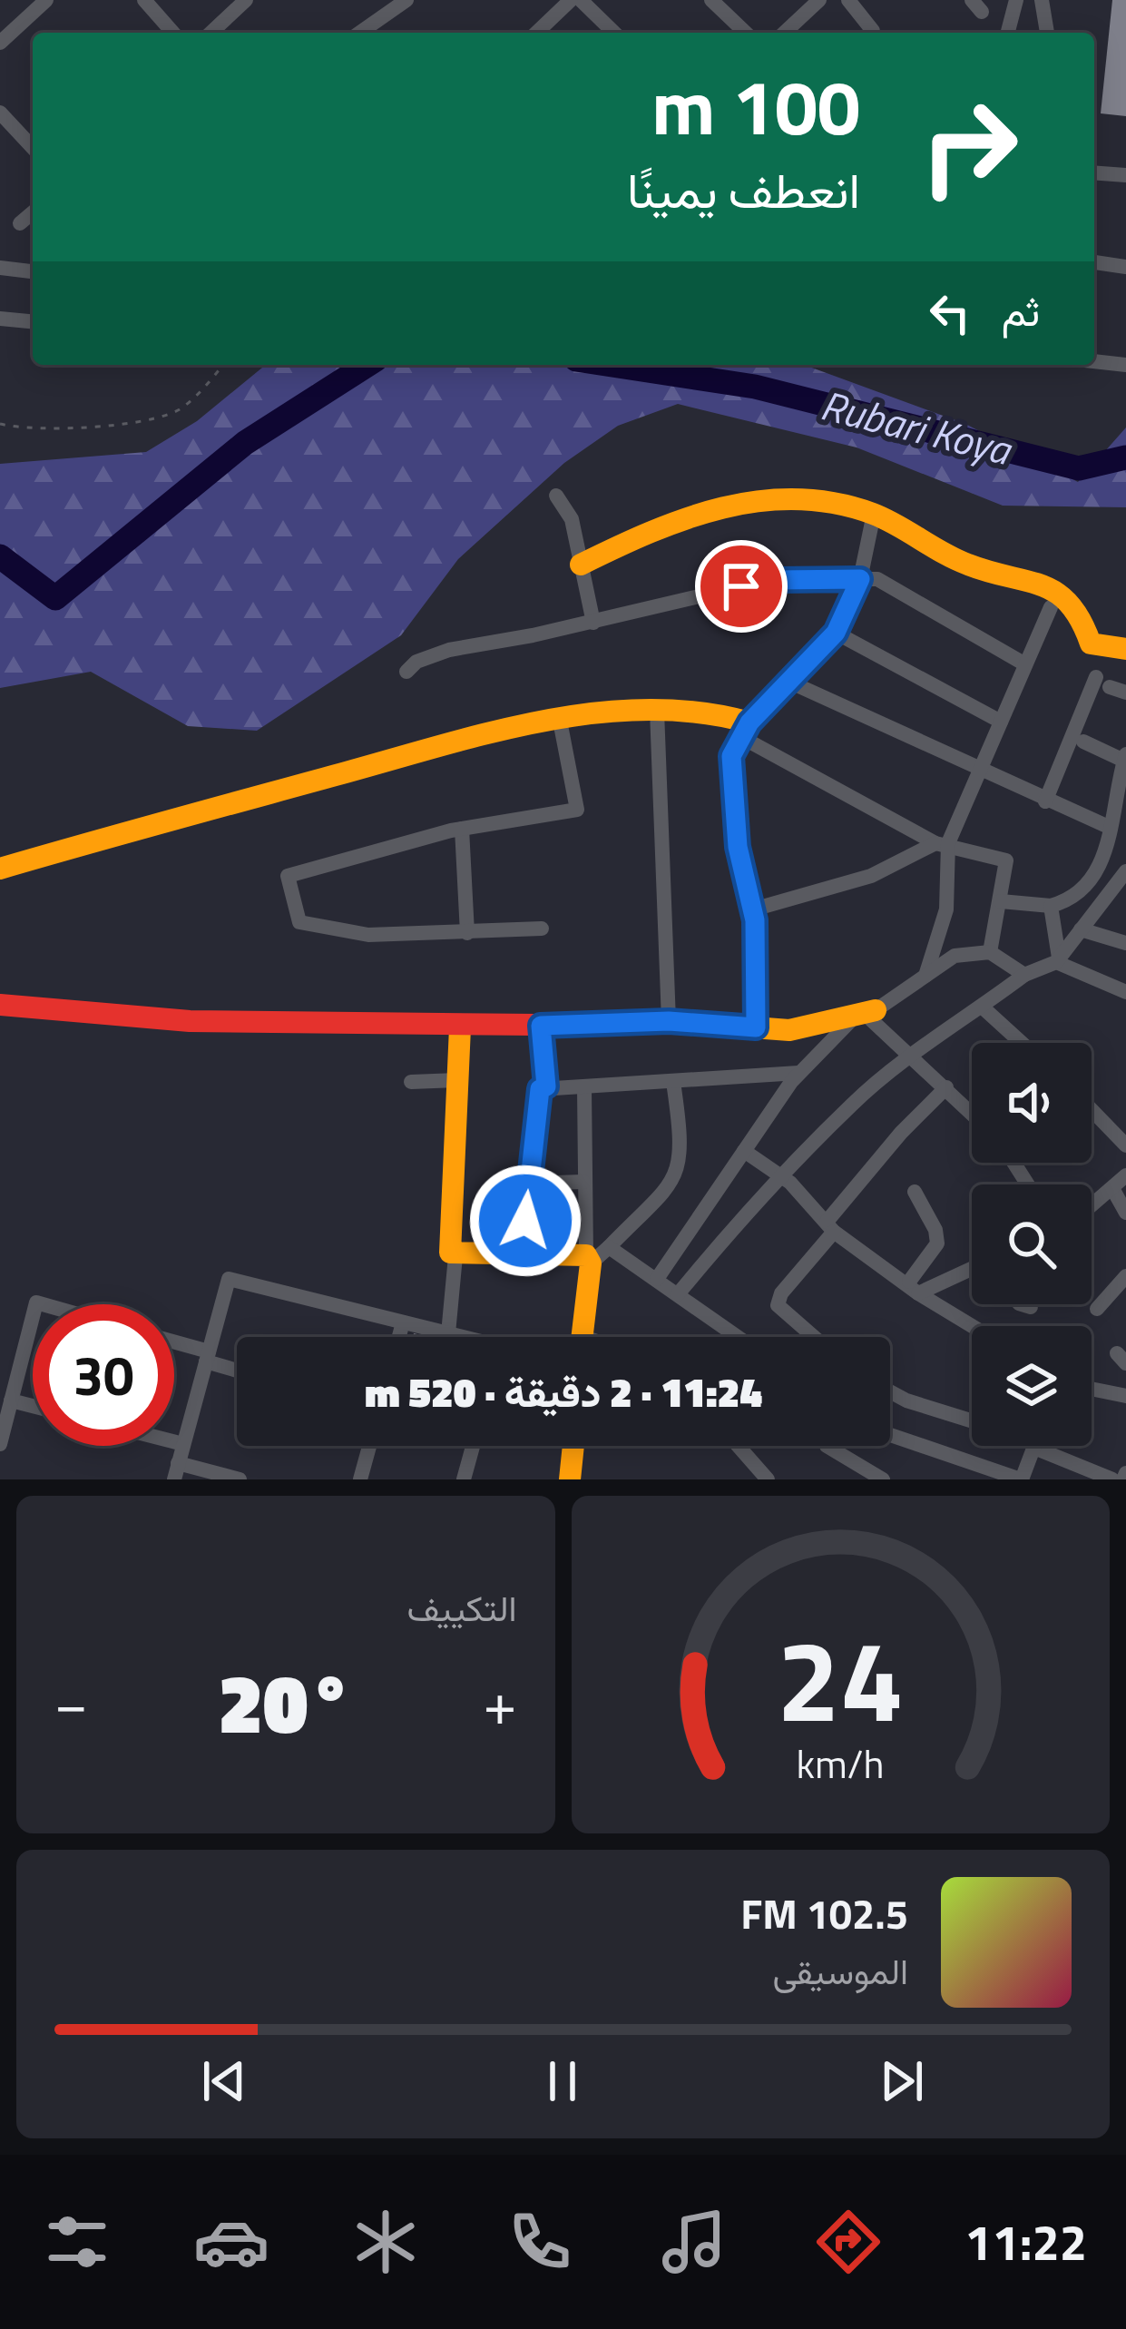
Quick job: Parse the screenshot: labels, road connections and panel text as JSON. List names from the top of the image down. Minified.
{"water":["Rubari Koya"],"page":{"turn":["100 m","انعطف يمينًا"],"then":"ثم","limit":"30","trip":"11:24 · 2 دقيقة · 520 m","tile":"التكييف","heat":["−","20°","+"],"song":["102.5 FM","الموسيقى"],"tabs":"11:22","gauge":["24","km/h"]}}
